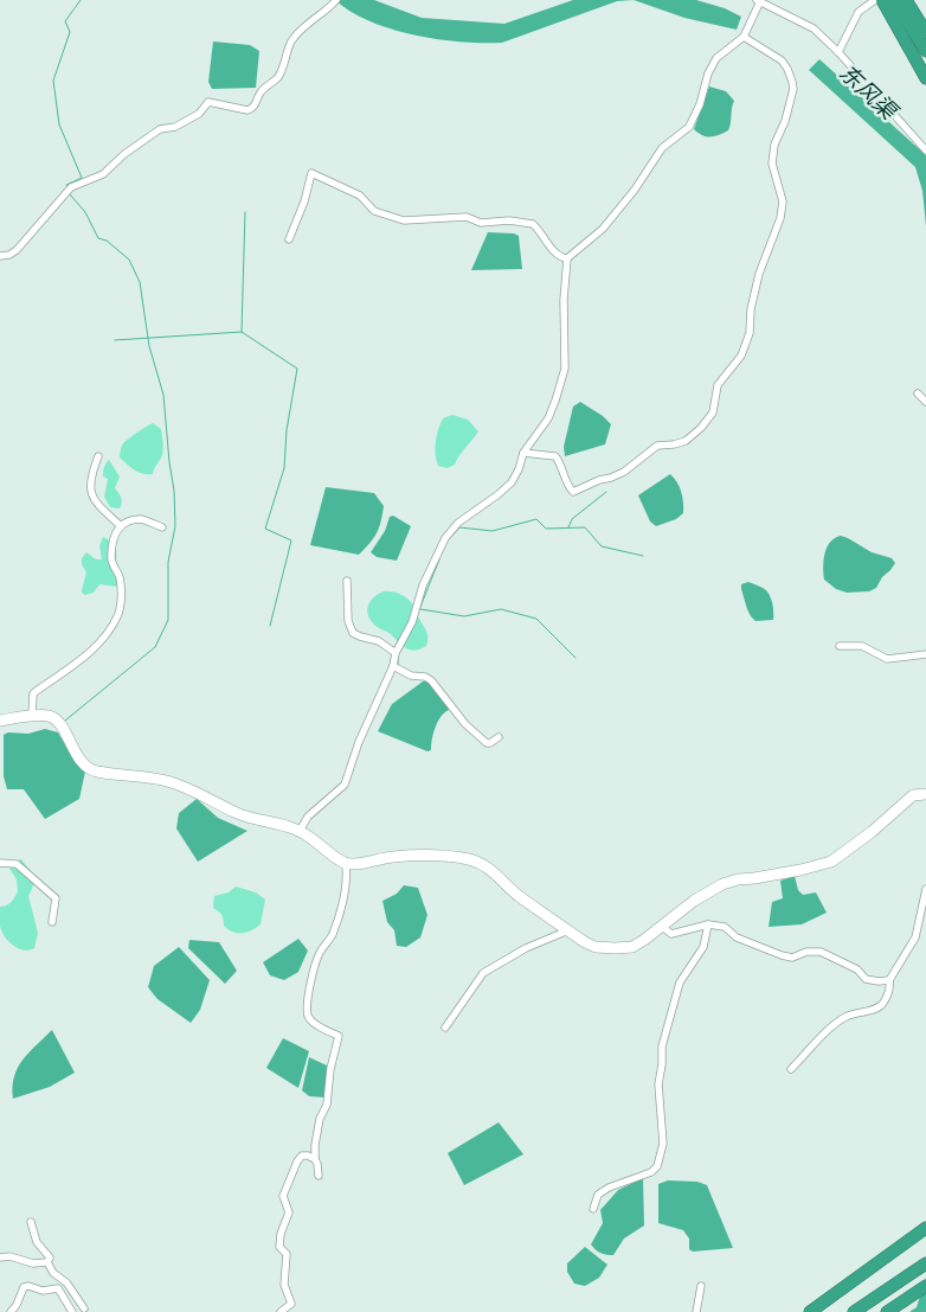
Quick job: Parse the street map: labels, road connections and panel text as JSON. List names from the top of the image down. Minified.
{"water":["东风渠"]}
